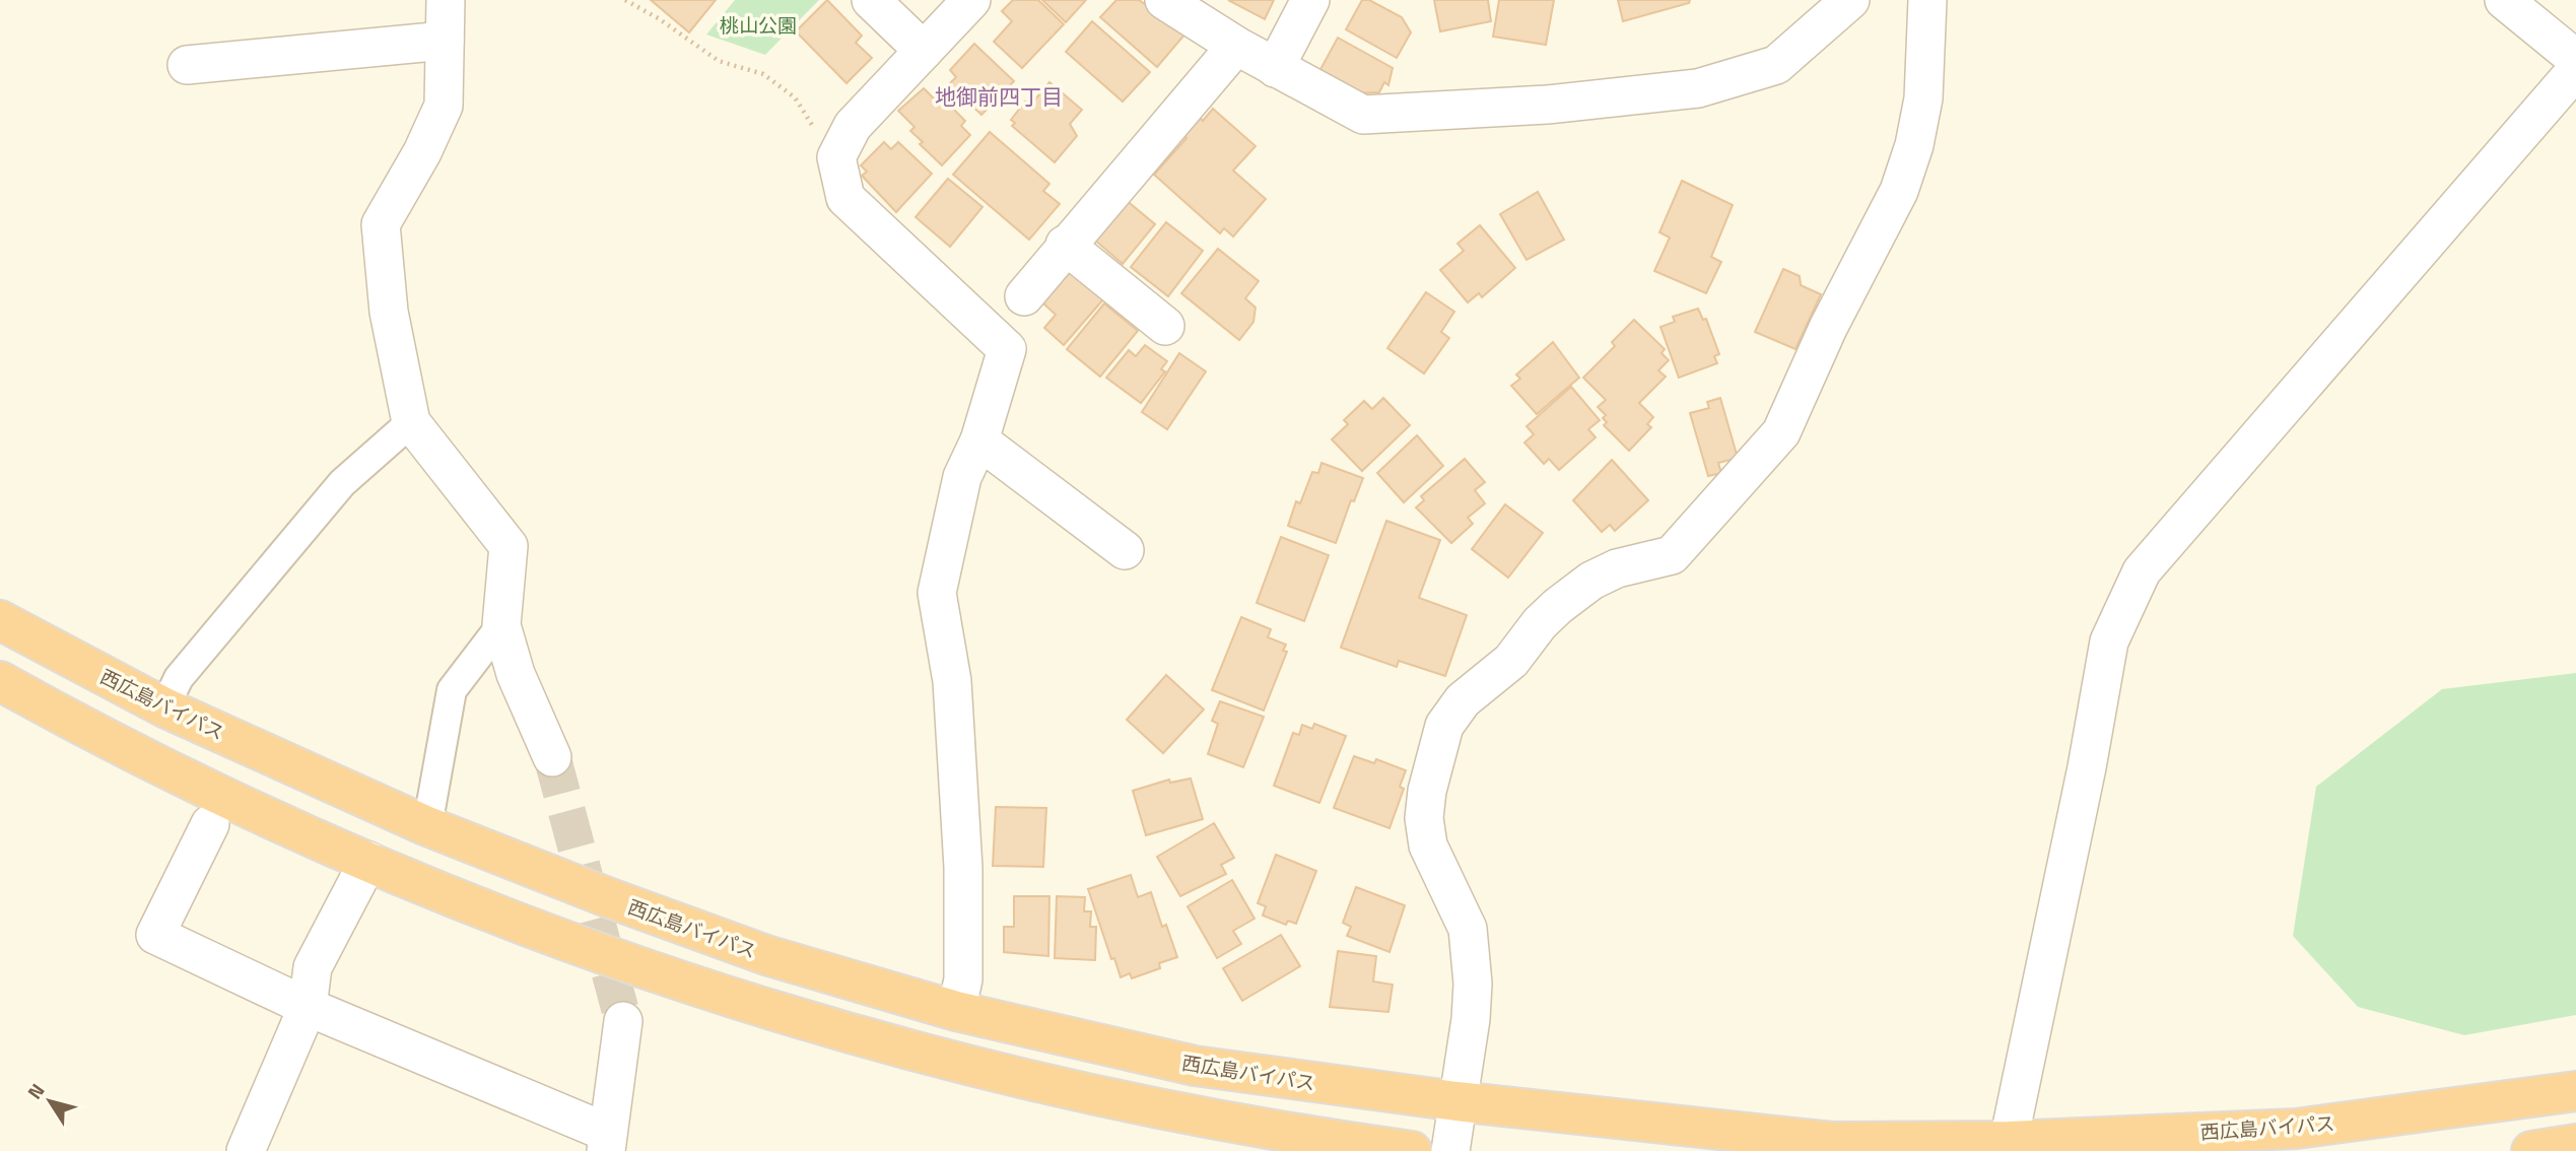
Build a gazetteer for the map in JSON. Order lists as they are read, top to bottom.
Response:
{
  "streets": {
    "highway": ["西広島バイパス"]
  },
  "districts": ["地御前四丁目"],
  "parks": ["桃山公園"],
  "north": "top left"
}
